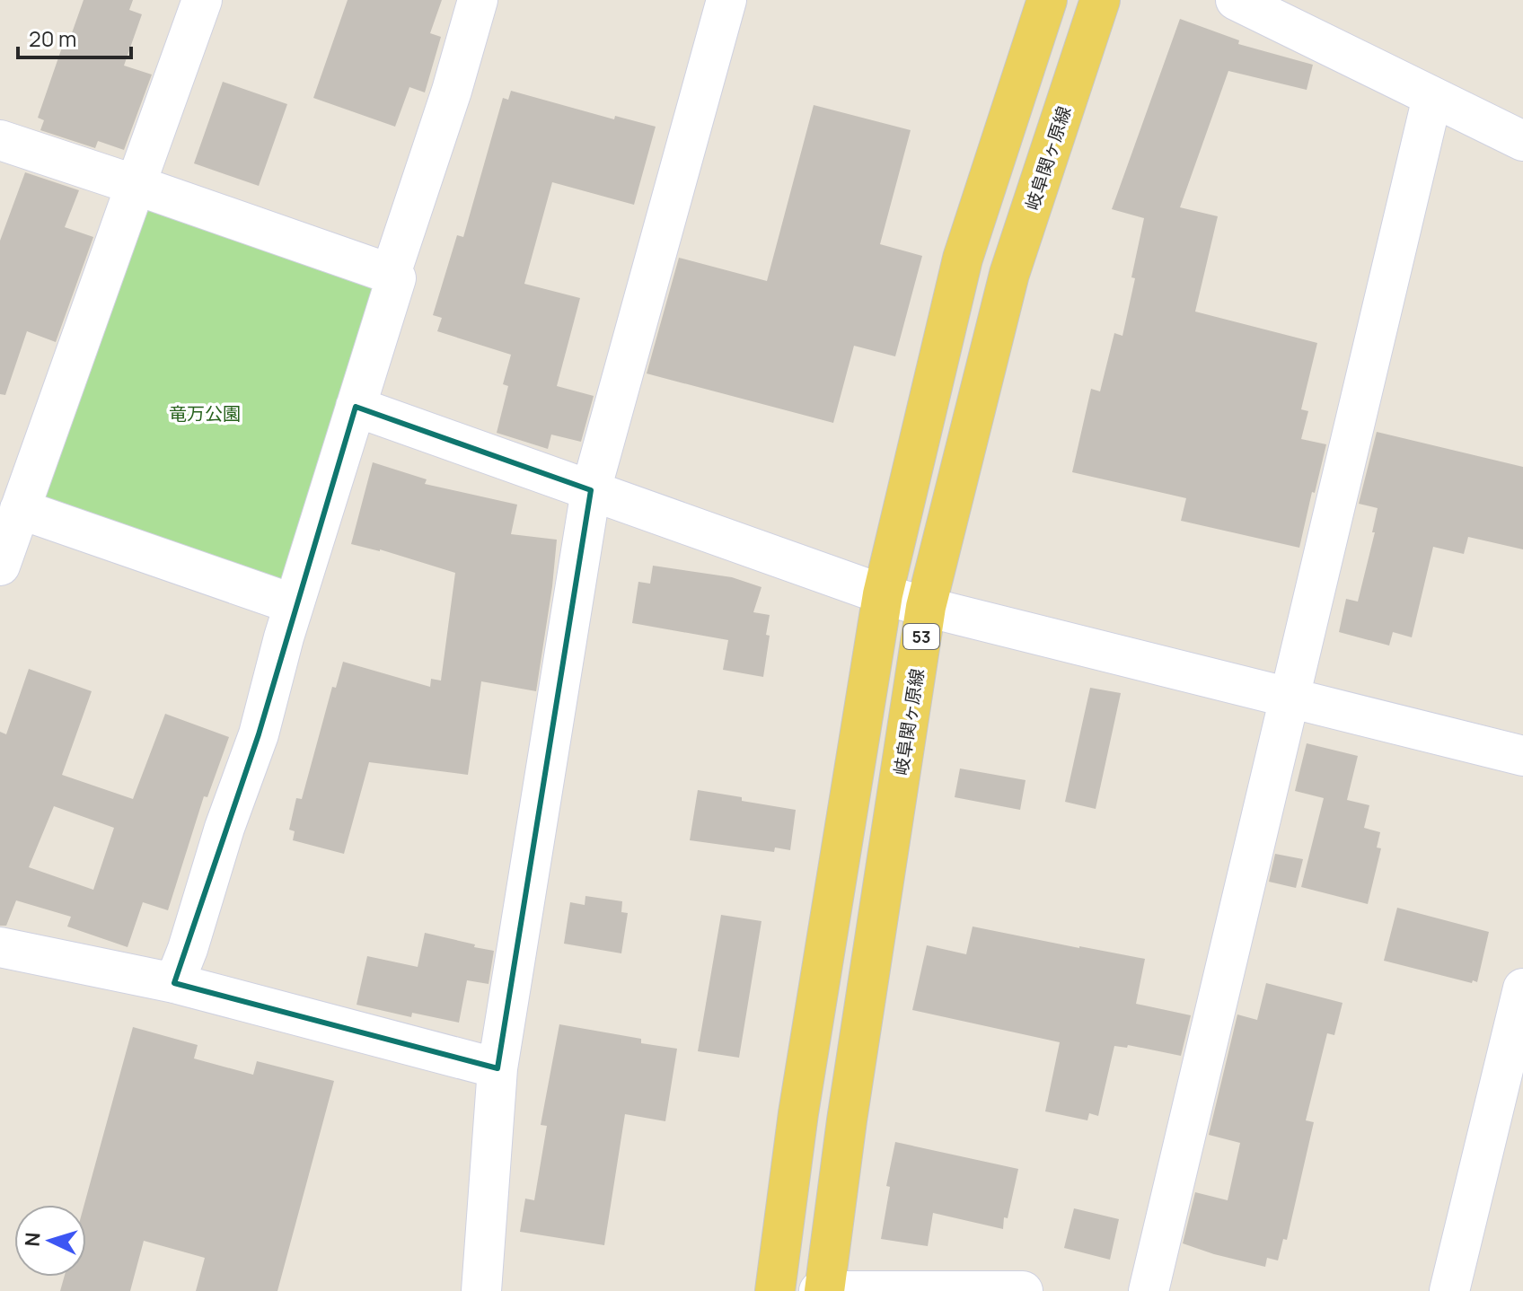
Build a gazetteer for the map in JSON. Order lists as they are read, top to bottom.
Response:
{
  "streets": {
    "main road": ["岐阜関ヶ原線", "53"]
  },
  "parks": ["竜万公園"],
  "scale_bar": "20 m",
  "north": "left"
}
